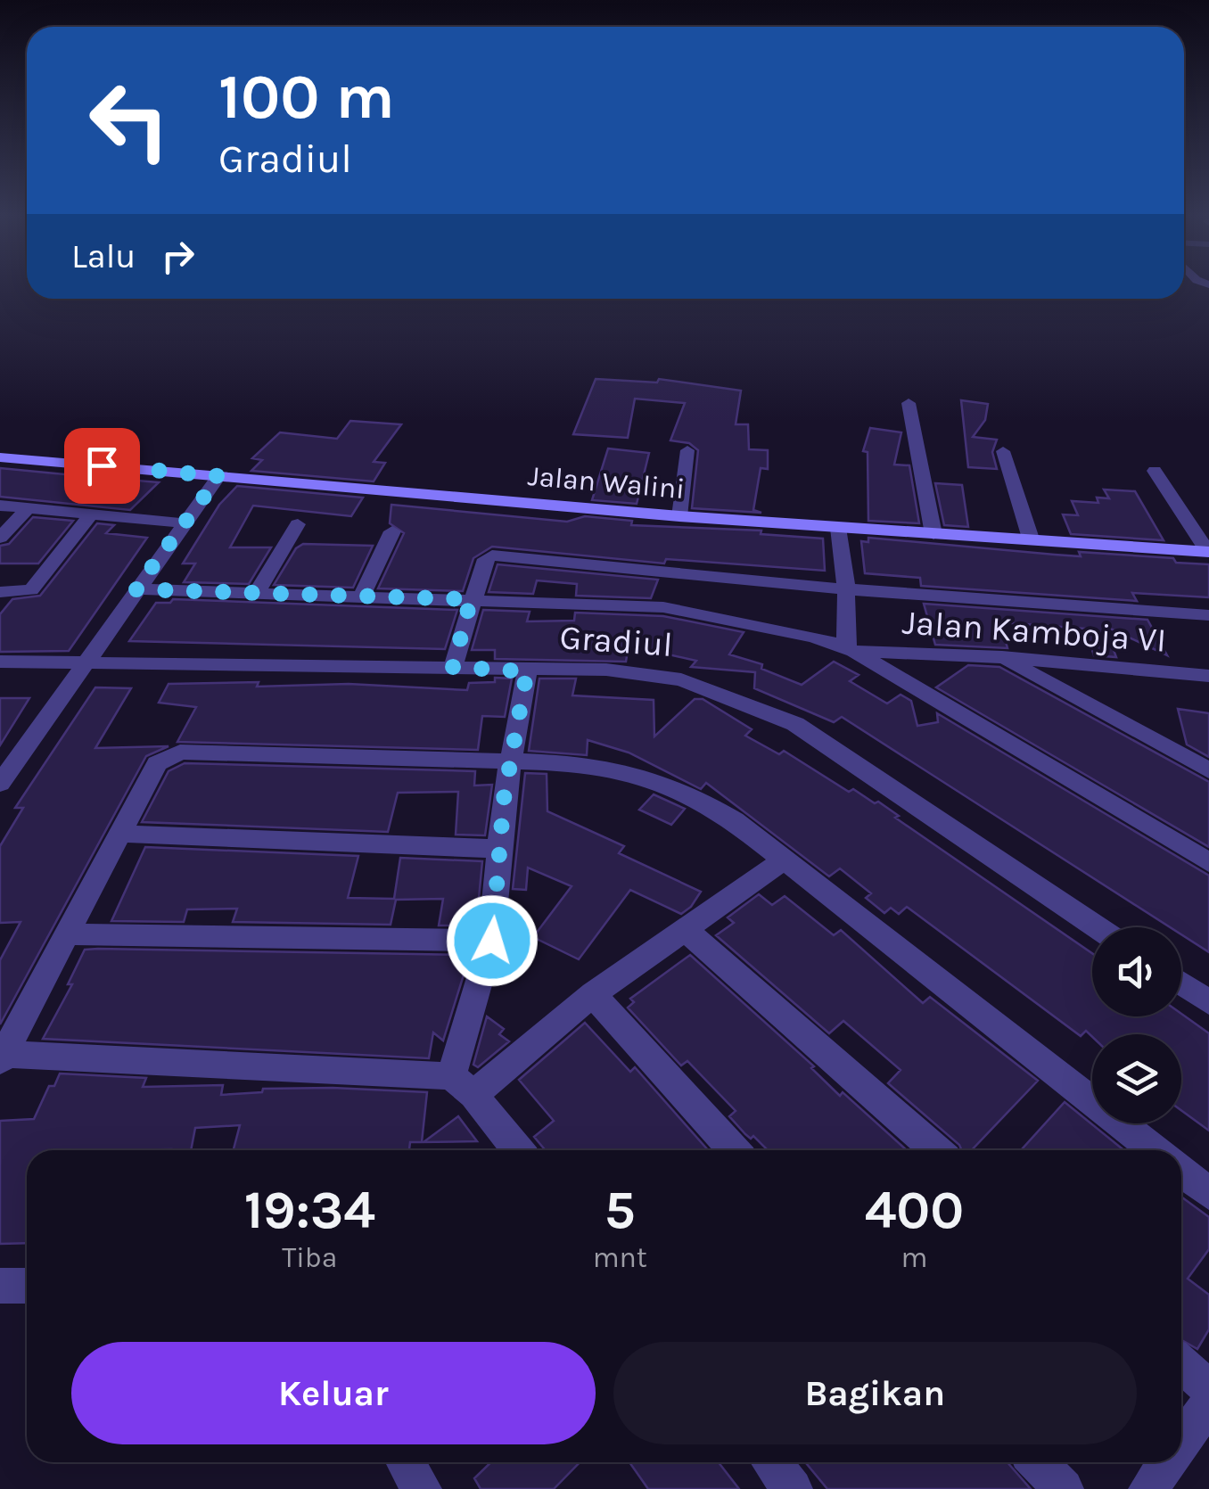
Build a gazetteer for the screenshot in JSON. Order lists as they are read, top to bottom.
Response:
{
  "streets": {
    "street": ["Jalan Walini", "Jalan Kamboja VI", "Gradiul"]
  },
  "page": {
    "turn": ["100 m", "Gradiul"],
    "then": "Lalu",
    "eta": [
      "19:34",
      "Tiba",
      "5",
      "mnt",
      "400",
      "m"
    ],
    "buttons": ["Keluar", "Bagikan"]
  }
}
